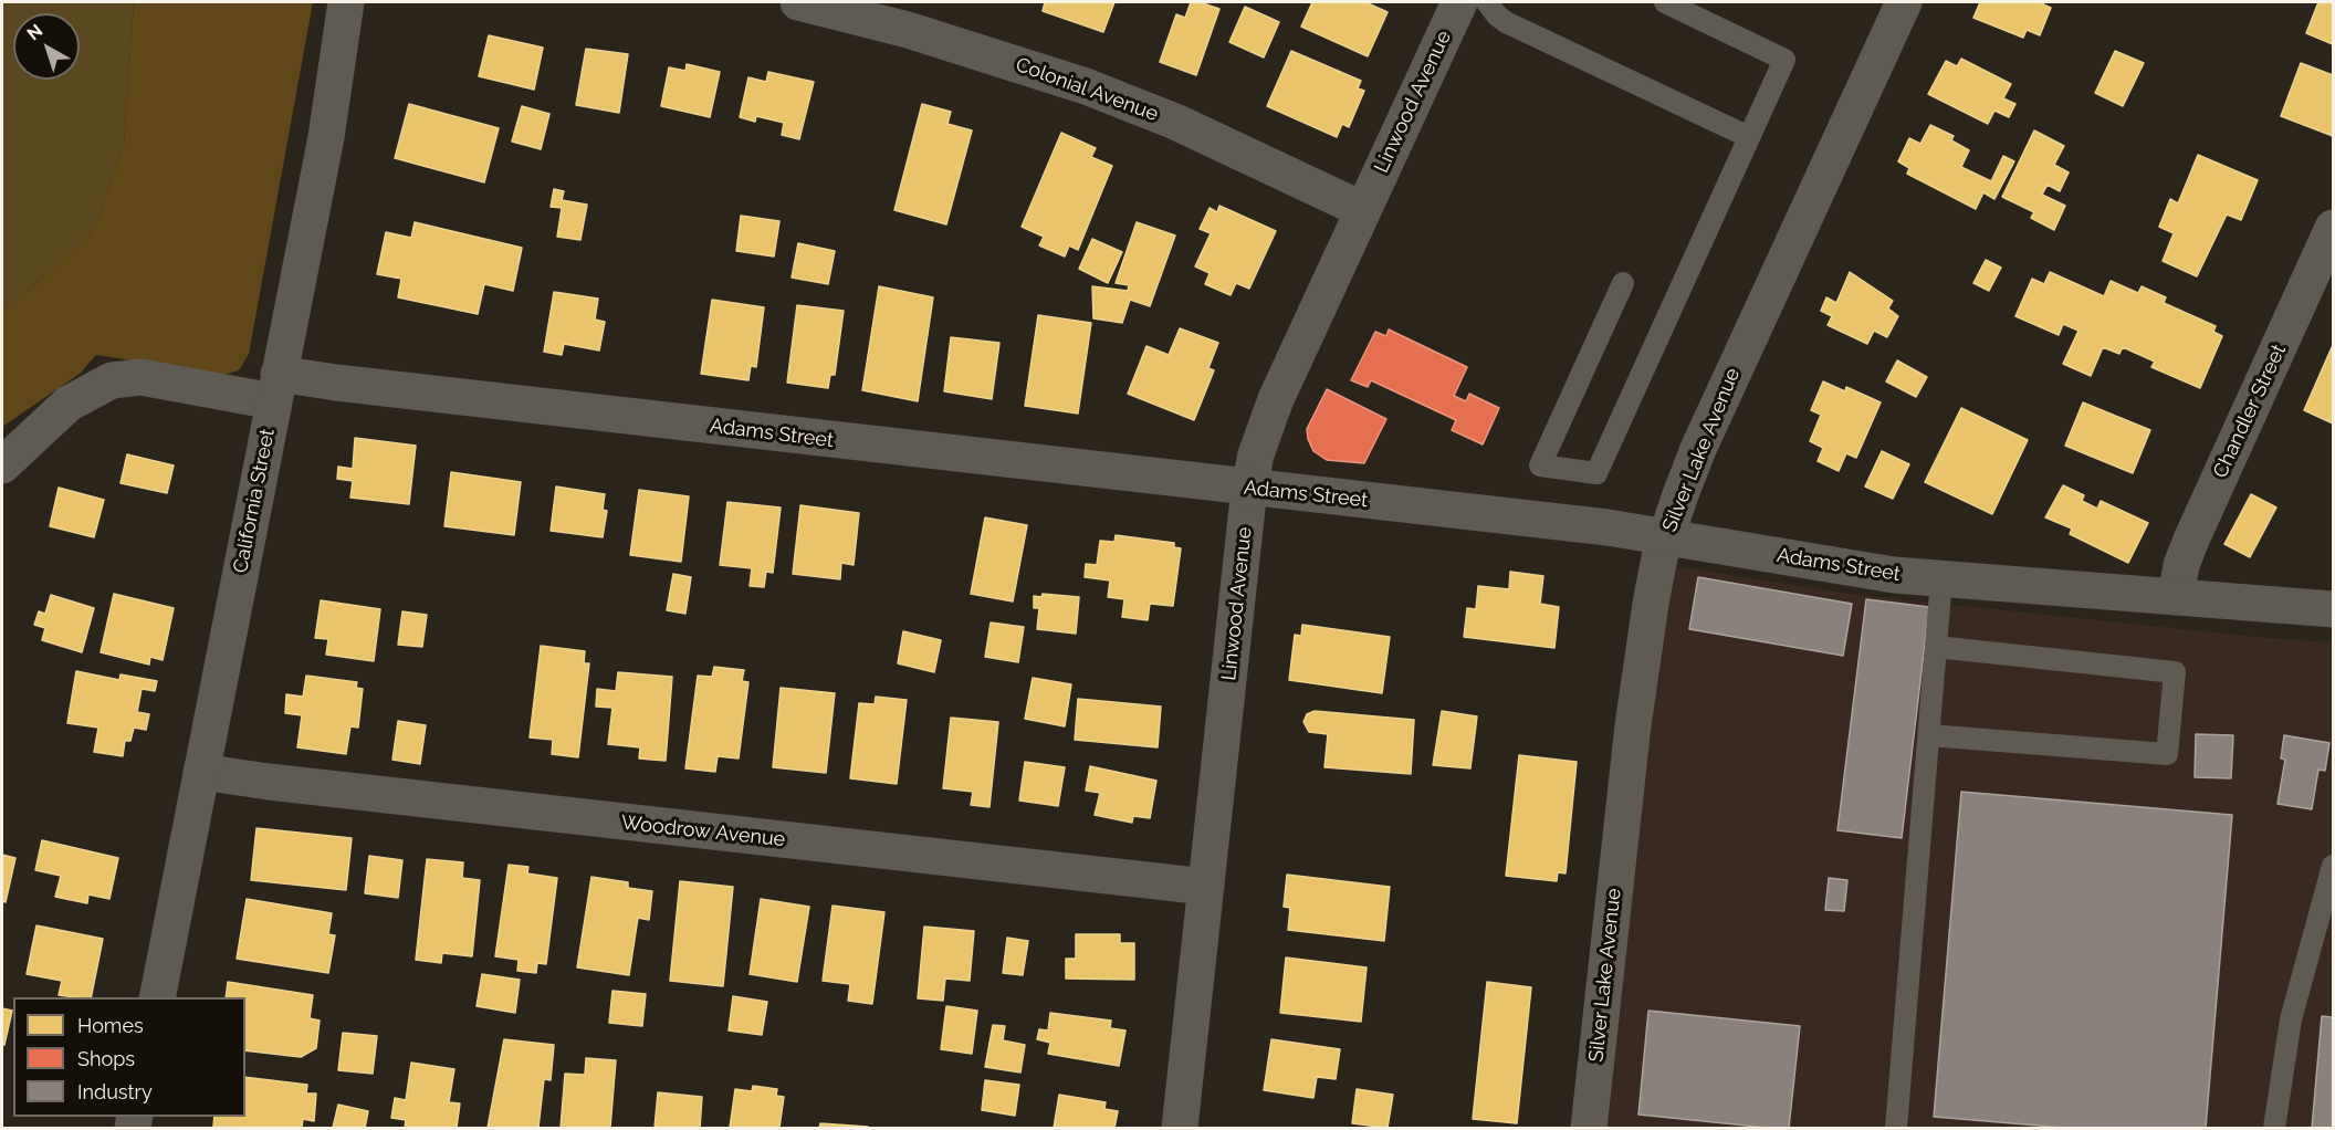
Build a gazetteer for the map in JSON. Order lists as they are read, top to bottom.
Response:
{
  "streets": {
    "street": [
      "Colonial Avenue",
      "Linwood Avenue",
      "Chandler Street",
      "Adams Street",
      "Silver Lake Avenue",
      "California Street",
      "Woodrow Avenue"
    ]
  },
  "crossings": [
    ["Colonial Avenue", "Linwood Avenue"],
    ["Linwood Avenue", "Adams Street"],
    ["Linwood Avenue", "Woodrow Avenue"],
    ["Chandler Street", "Adams Street"],
    ["Adams Street", "Silver Lake Avenue"],
    ["Adams Street", "California Street"],
    ["California Street", "Woodrow Avenue"]
  ],
  "legend": ["Homes", "Shops", "Industry"],
  "north": "top left"
}
